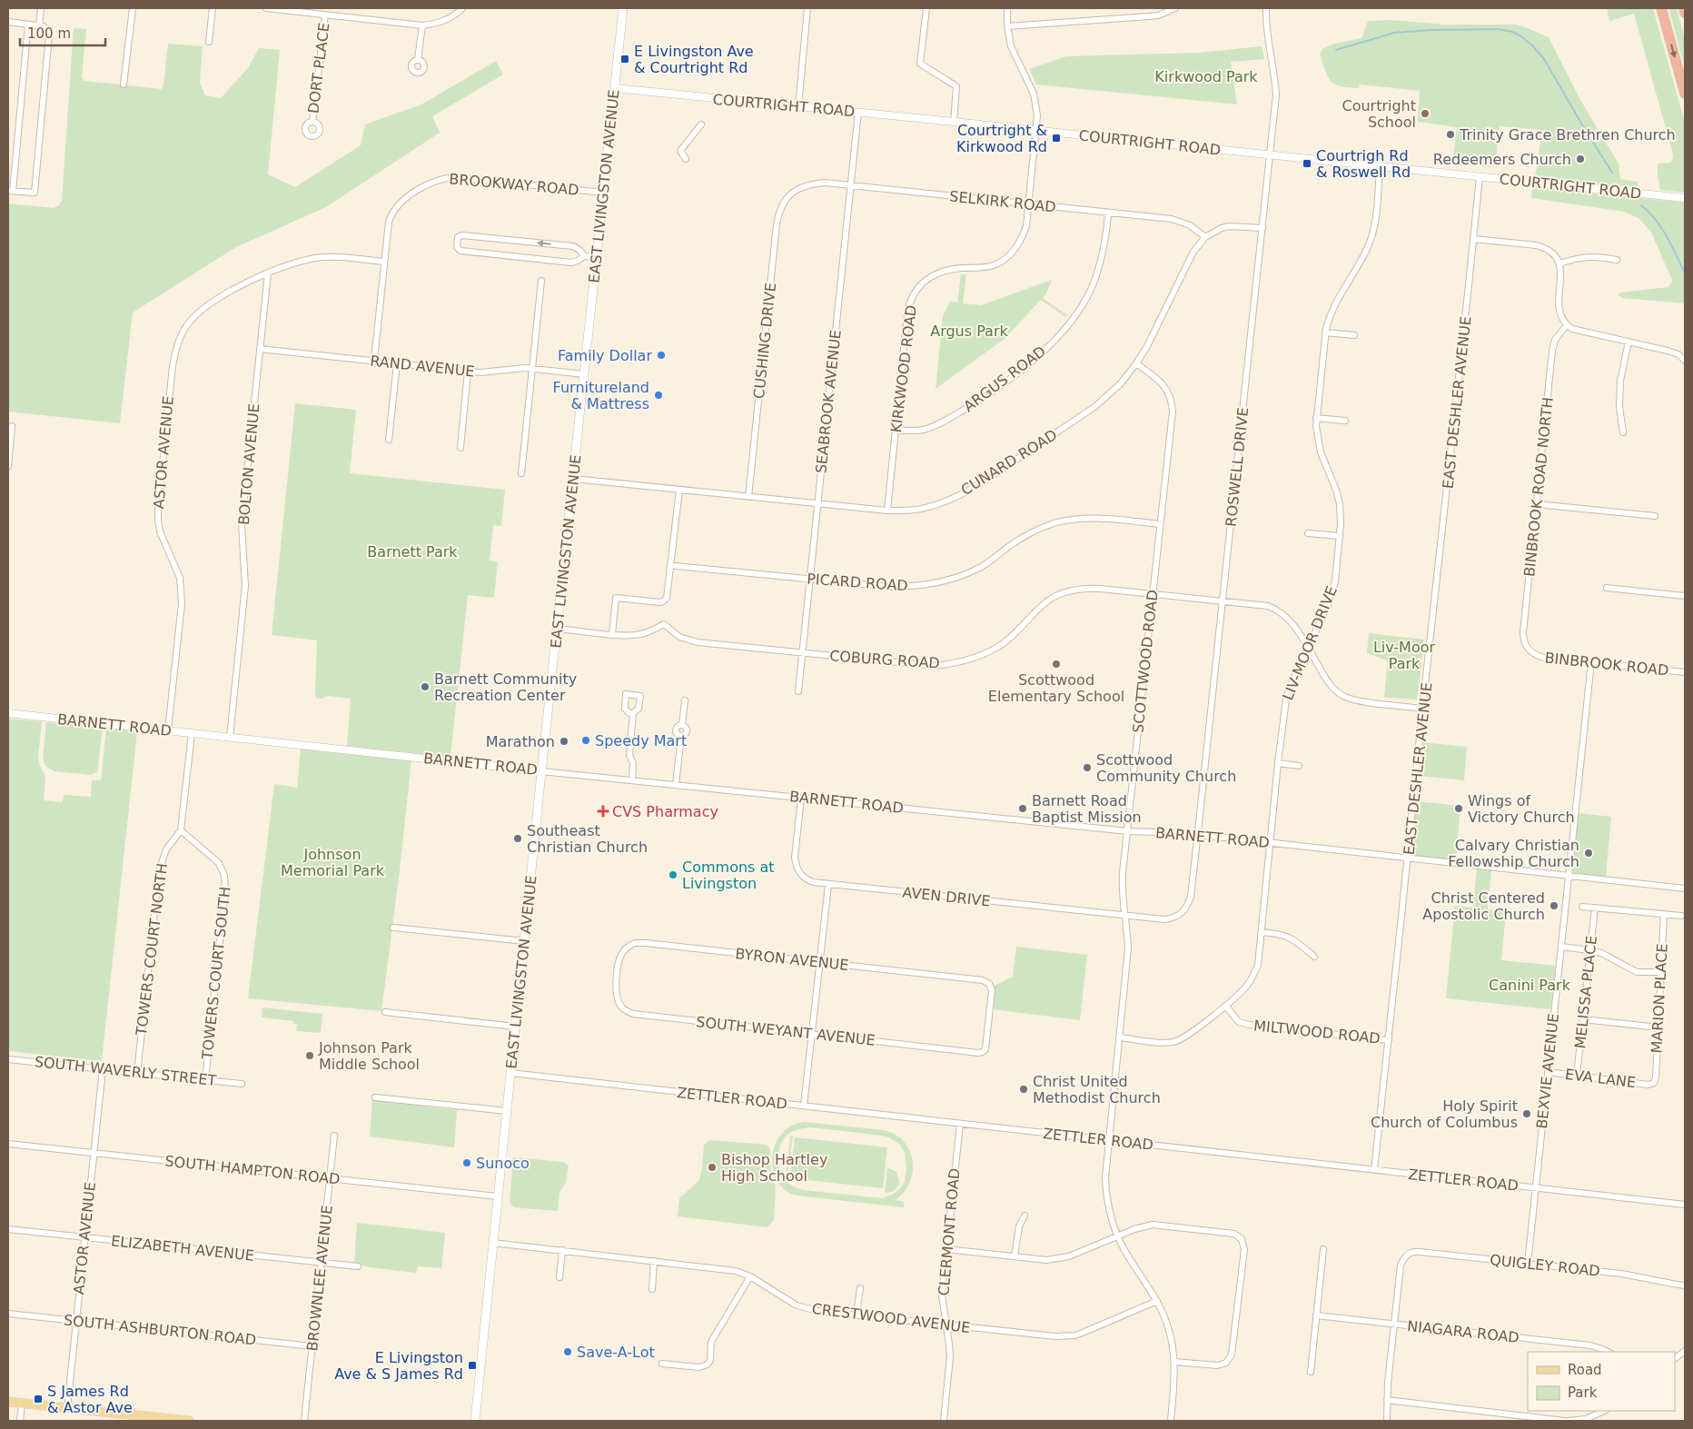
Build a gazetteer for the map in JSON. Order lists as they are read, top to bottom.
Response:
{
  "streets": {
    "main road": ["EAST LIVINGSTON AVENUE"],
    "street": [
      "DORT PLACE",
      "COURTRIGHT ROAD",
      "BROOKWAY ROAD",
      "SELKIRK ROAD",
      "CUSHING DRIVE",
      "RAND AVENUE",
      "KIRKWOOD ROAD",
      "ARGUS ROAD",
      "SEABROOK AVENUE",
      "EAST DESHLER AVENUE",
      "ASTOR AVENUE",
      "CUNARD ROAD",
      "BOLTON AVENUE",
      "ROSWELL DRIVE",
      "BINBROOK ROAD NORTH",
      "PICARD ROAD",
      "LIV-MOOR DRIVE",
      "COBURG ROAD",
      "SCOTTWOOD ROAD",
      "BINBROOK ROAD",
      "BARNETT ROAD",
      "AVEN DRIVE",
      "TOWERS COURT NORTH",
      "BYRON AVENUE",
      "TOWERS COURT SOUTH",
      "MELISSA PLACE",
      "MARION PLACE",
      "SOUTH WEYANT AVENUE",
      "MILTWOOD ROAD",
      "SOUTH WAVERLY STREET",
      "BEXVIE AVENUE",
      "EVA LANE",
      "ZETTLER ROAD",
      "SOUTH HAMPTON ROAD",
      "CLERMONT ROAD",
      "ELIZABETH AVENUE",
      "QUIGLEY ROAD",
      "BROWNLEE AVENUE",
      "CRESTWOOD AVENUE",
      "SOUTH ASHBURTON ROAD",
      "NIAGARA ROAD"
    ]
  },
  "crossings": [
    ["COURTRIGHT ROAD", "EAST LIVINGSTON AVENUE"],
    ["COURTRIGHT ROAD", "KIRKWOOD ROAD"],
    ["COURTRIGHT ROAD", "SEABROOK AVENUE"],
    ["COURTRIGHT ROAD", "EAST DESHLER AVENUE"],
    ["COURTRIGHT ROAD", "ROSWELL DRIVE"],
    ["COURTRIGHT ROAD", "LIV-MOOR DRIVE"],
    ["BROOKWAY ROAD", "EAST LIVINGSTON AVENUE"],
    ["BROOKWAY ROAD", "ASTOR AVENUE"],
    ["EAST LIVINGSTON AVENUE", "RAND AVENUE"],
    ["EAST LIVINGSTON AVENUE", "CUNARD ROAD"],
    ["EAST LIVINGSTON AVENUE", "COBURG ROAD"],
    ["EAST LIVINGSTON AVENUE", "BARNETT ROAD"],
    ["EAST LIVINGSTON AVENUE", "ZETTLER ROAD"],
    ["EAST LIVINGSTON AVENUE", "SOUTH HAMPTON ROAD"],
    ["EAST LIVINGSTON AVENUE", "CRESTWOOD AVENUE"],
    ["SELKIRK ROAD", "CUSHING DRIVE"],
    ["SELKIRK ROAD", "KIRKWOOD ROAD"],
    ["SELKIRK ROAD", "ARGUS ROAD"],
    ["SELKIRK ROAD", "SEABROOK AVENUE"],
    ["SELKIRK ROAD", "CUNARD ROAD"],
    ["CUSHING DRIVE", "CUNARD ROAD"],
    ["RAND AVENUE", "BOLTON AVENUE"],
    ["KIRKWOOD ROAD", "ARGUS ROAD"],
    ["KIRKWOOD ROAD", "CUNARD ROAD"],
    ["SEABROOK AVENUE", "CUNARD ROAD"],
    ["SEABROOK AVENUE", "PICARD ROAD"],
    ["SEABROOK AVENUE", "COBURG ROAD"],
    ["EAST DESHLER AVENUE", "COBURG ROAD"],
    ["EAST DESHLER AVENUE", "BARNETT ROAD"],
    ["EAST DESHLER AVENUE", "MILTWOOD ROAD"],
    ["EAST DESHLER AVENUE", "ZETTLER ROAD"],
    ["ASTOR AVENUE", "BOLTON AVENUE"],
    ["ASTOR AVENUE", "BARNETT ROAD"],
    ["ASTOR AVENUE", "SOUTH WAVERLY STREET"],
    ["ASTOR AVENUE", "SOUTH HAMPTON ROAD"],
    ["ASTOR AVENUE", "ELIZABETH AVENUE"],
    ["ASTOR AVENUE", "SOUTH ASHBURTON ROAD"],
    ["CUNARD ROAD", "ROSWELL DRIVE"],
    ["CUNARD ROAD", "SCOTTWOOD ROAD"],
    ["BOLTON AVENUE", "BARNETT ROAD"],
    ["ROSWELL DRIVE", "COBURG ROAD"],
    ["ROSWELL DRIVE", "BARNETT ROAD"],
    ["ROSWELL DRIVE", "AVEN DRIVE"],
    ["BINBROOK ROAD NORTH", "BINBROOK ROAD"],
    ["PICARD ROAD", "SCOTTWOOD ROAD"],
    ["LIV-MOOR DRIVE", "COBURG ROAD"],
    ["LIV-MOOR DRIVE", "SCOTTWOOD ROAD"],
    ["LIV-MOOR DRIVE", "BARNETT ROAD"],
    ["LIV-MOOR DRIVE", "MILTWOOD ROAD"],
    ["COBURG ROAD", "SCOTTWOOD ROAD"],
    ["SCOTTWOOD ROAD", "BARNETT ROAD"],
    ["SCOTTWOOD ROAD", "AVEN DRIVE"],
    ["SCOTTWOOD ROAD", "ZETTLER ROAD"],
    ["SCOTTWOOD ROAD", "CRESTWOOD AVENUE"],
    ["BINBROOK ROAD", "BEXVIE AVENUE"],
    ["BARNETT ROAD", "AVEN DRIVE"],
    ["BARNETT ROAD", "BEXVIE AVENUE"],
    ["TOWERS COURT NORTH", "TOWERS COURT SOUTH"],
    ["TOWERS COURT NORTH", "SOUTH WAVERLY STREET"],
    ["BYRON AVENUE", "SOUTH WEYANT AVENUE"],
    ["TOWERS COURT SOUTH", "SOUTH WAVERLY STREET"],
    ["MELISSA PLACE", "EVA LANE"],
    ["MARION PLACE", "EVA LANE"],
    ["BEXVIE AVENUE", "EVA LANE"],
    ["BEXVIE AVENUE", "ZETTLER ROAD"],
    ["BEXVIE AVENUE", "QUIGLEY ROAD"],
    ["ZETTLER ROAD", "CLERMONT ROAD"],
    ["SOUTH HAMPTON ROAD", "BROWNLEE AVENUE"],
    ["CLERMONT ROAD", "CRESTWOOD AVENUE"],
    ["ELIZABETH AVENUE", "BROWNLEE AVENUE"],
    ["QUIGLEY ROAD", "NIAGARA ROAD"],
    ["BROWNLEE AVENUE", "SOUTH ASHBURTON ROAD"]
  ],
  "parks": [
    "Kirkwood Park",
    "Argus Park",
    "Barnett Park",
    "Liv-Moor Park",
    "Johnson Memorial Park",
    "Canini Park"
  ],
  "places": {
    "transit": [
      "E Livingston Ave & Courtright Rd",
      "Courtright & Kirkwood Rd",
      "Courtrigh Rd & Roswell Rd",
      "E Livingston Ave & S James Rd",
      "S James Rd & Astor Ave"
    ],
    "other": [
      "Courtright School",
      "Trinity Grace Brethren Church",
      "Redeemers Church",
      "Family Dollar",
      "Furnitureland & Mattress",
      "Scottwood Elementary School",
      "Barnett Community Recreation Center",
      "Speedy Mart",
      "Marathon",
      "Scottwood Community Church",
      "Barnett Road Baptist Mission",
      "Wings of Victory Church",
      "Southeast Christian Church",
      "Calvary Christian Fellowship Church",
      "Commons at Livingston",
      "Christ Centered Apostolic Church",
      "Johnson Park Middle School",
      "Christ United Methodist Church",
      "Holy Spirit Church of Columbus",
      "Sunoco",
      "Bishop Hartley High School",
      "Save-A-Lot"
    ],
    "health": ["CVS Pharmacy"]
  },
  "legend": ["Road", "Park"],
  "scale_bar": "100 m"
}
